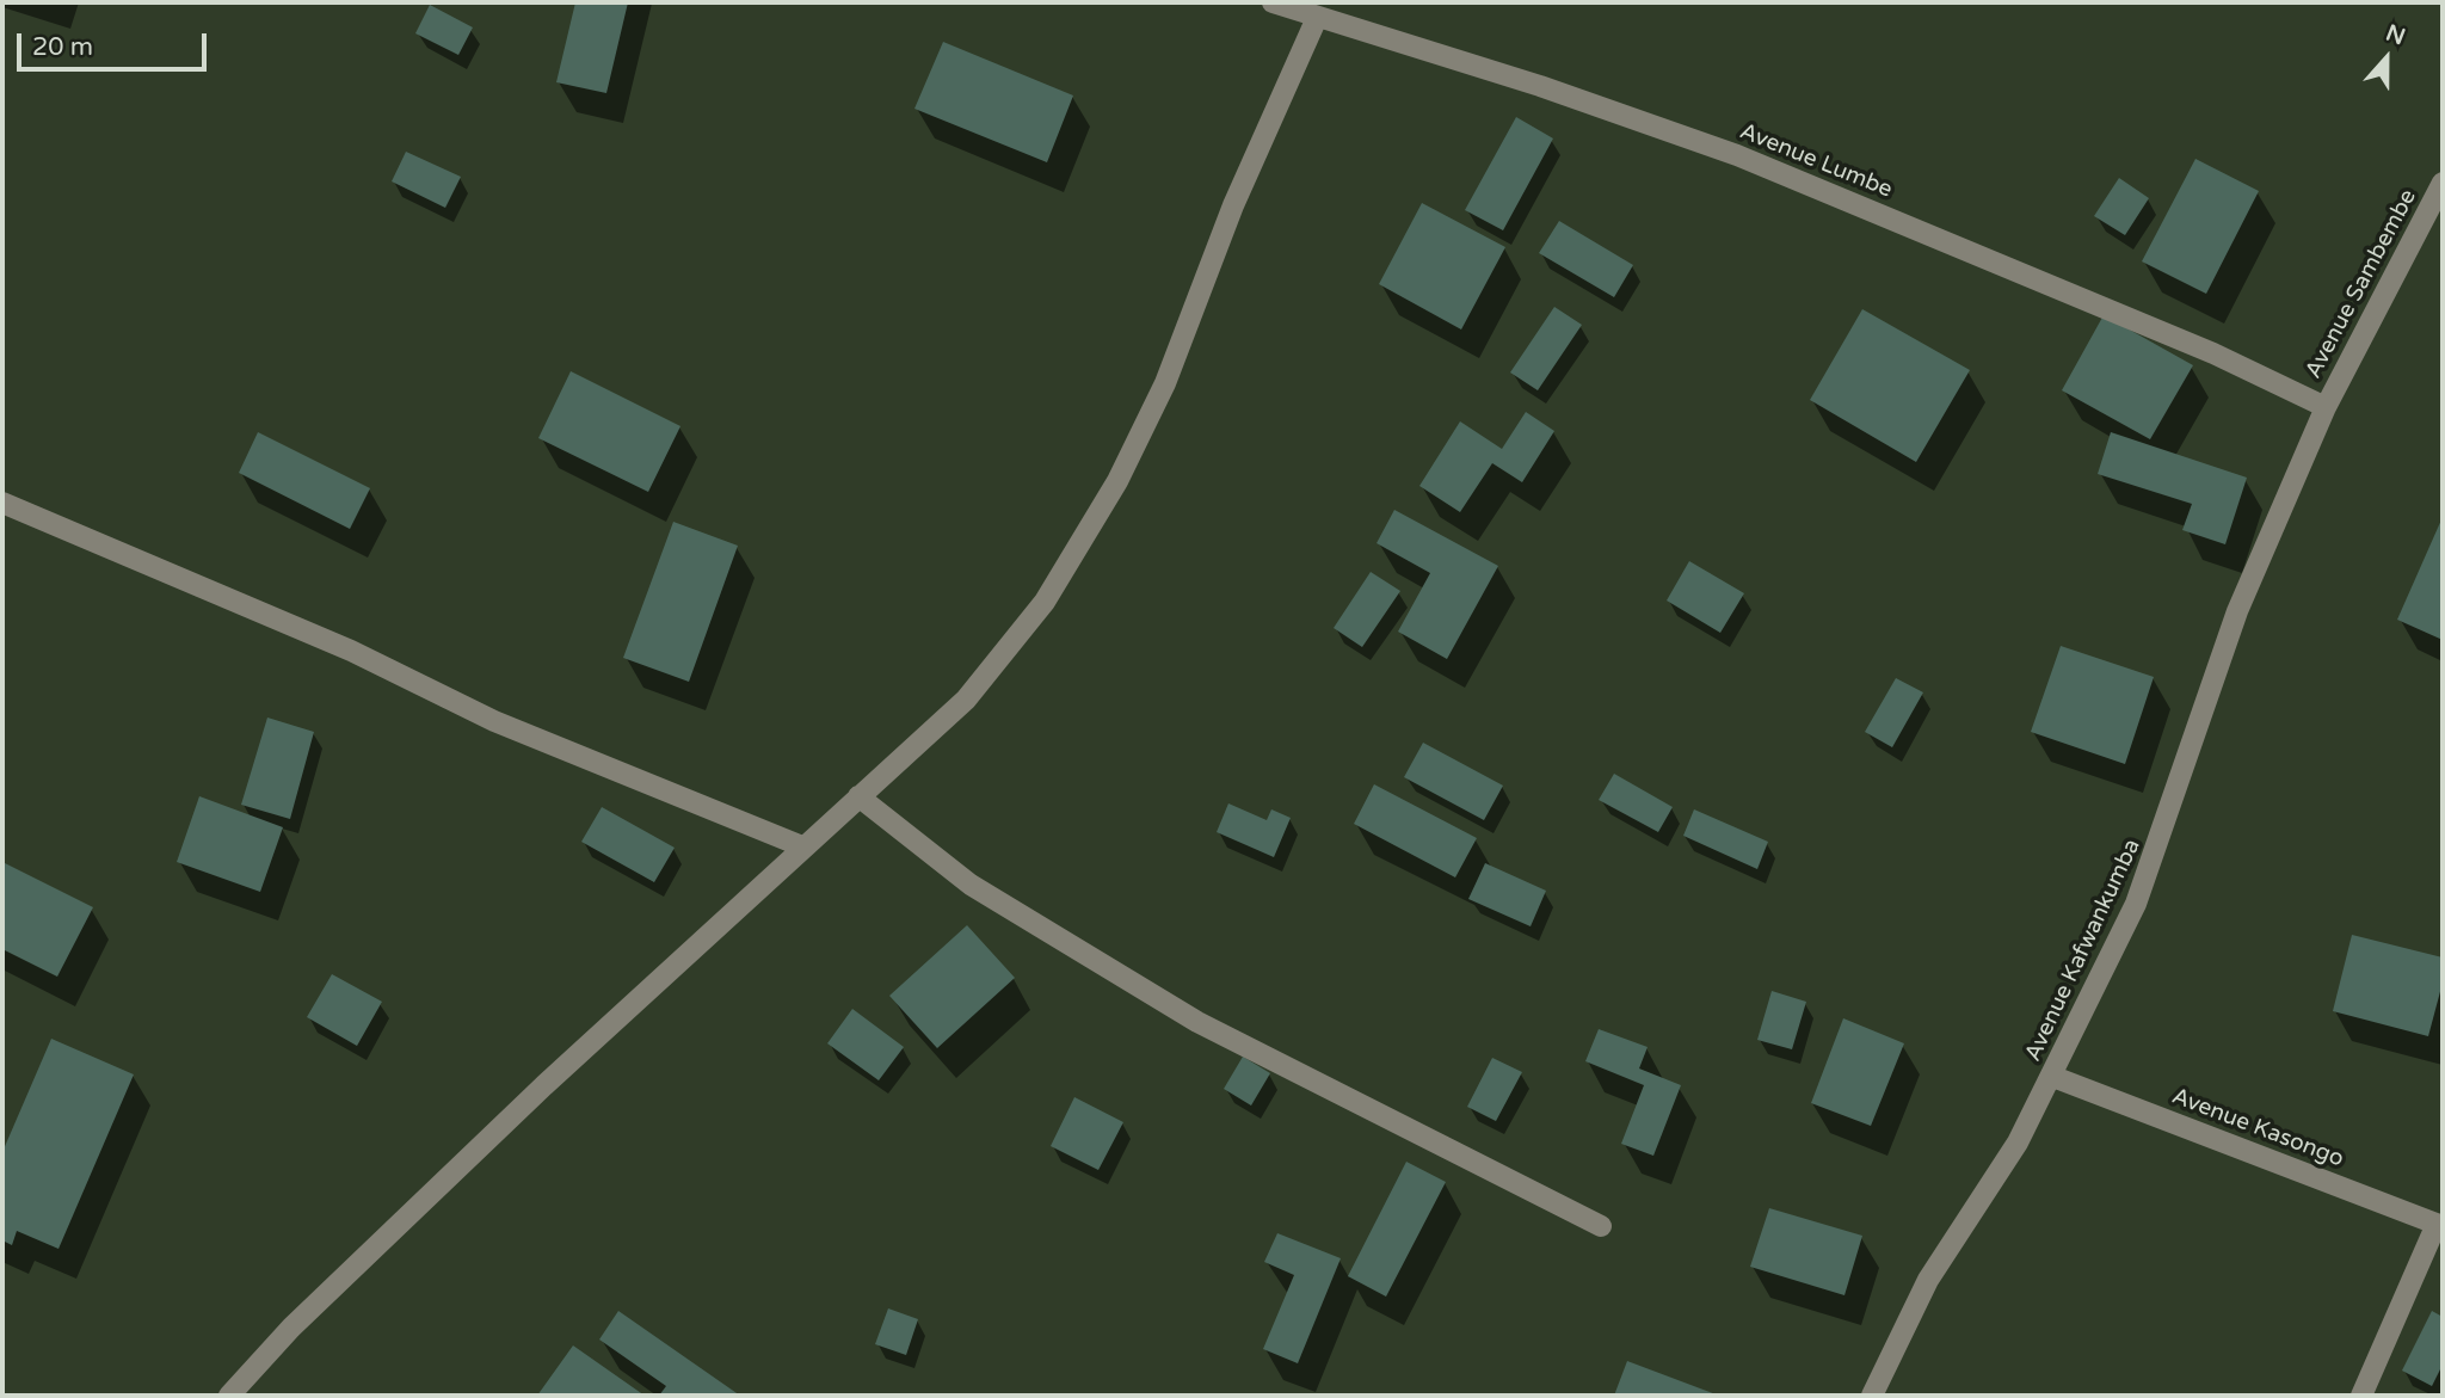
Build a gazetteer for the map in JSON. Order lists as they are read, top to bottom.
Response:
{
  "streets": {
    "street": [
      "Avenue Lumbe",
      "Avenue Sambembe",
      "Avenue Kafwankumba",
      "Avenue Kasongo"
    ]
  },
  "crossings": [
    ["Avenue Lumbe", "Avenue Sambembe"],
    ["Avenue Lumbe", "Avenue Kafwankumba"],
    ["Avenue Sambembe", "Avenue Kafwankumba"],
    ["Avenue Kafwankumba", "Avenue Kasongo"]
  ],
  "scale_bar": "20 m",
  "north": "top"
}
